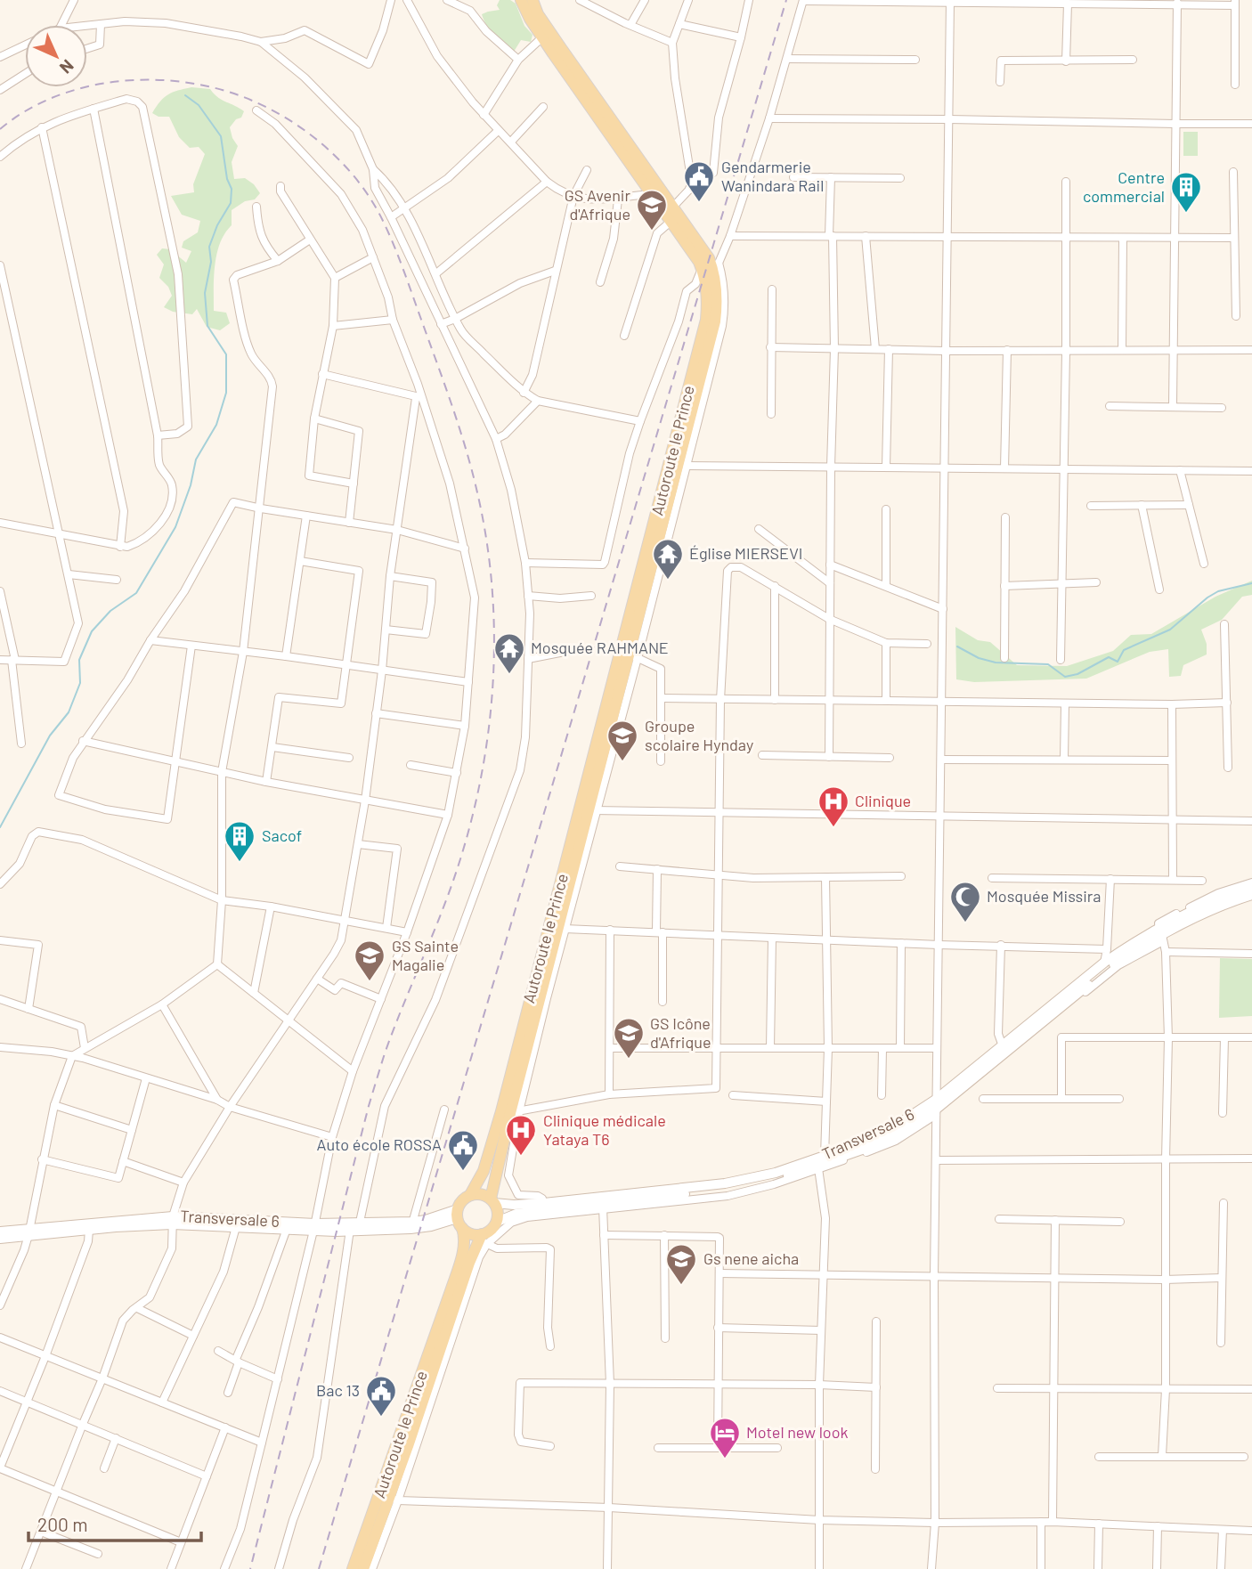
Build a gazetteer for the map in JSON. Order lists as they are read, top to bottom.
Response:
{
  "streets": {
    "main road": ["Autoroute le Prince", "Transversale 6"]
  },
  "crossings": [
    ["Autoroute le Prince", "Transversale 6"]
  ],
  "places": {
    "public building": ["Gendarmerie Wanindara Rail", "Auto école ROSSA", "Bac 13"],
    "building": ["Centre commercial", "Sacof"],
    "school or university": [
      "GS Avenir d'Afrique",
      "Groupe scolaire Hynday",
      "GS Sainte Magalie",
      "GS Icône d'Afrique",
      "Gs nene aicha"
    ],
    "temple": ["Église MIERSEVI", "Mosquée RAHMANE"],
    "hospital": ["Clinique", "Clinique médicale Yataya T6"],
    "mosque": ["Mosquée Missira"],
    "hotel": ["Motel new look"]
  },
  "scale_bar": "200 m",
  "north": "bottom right"
}
